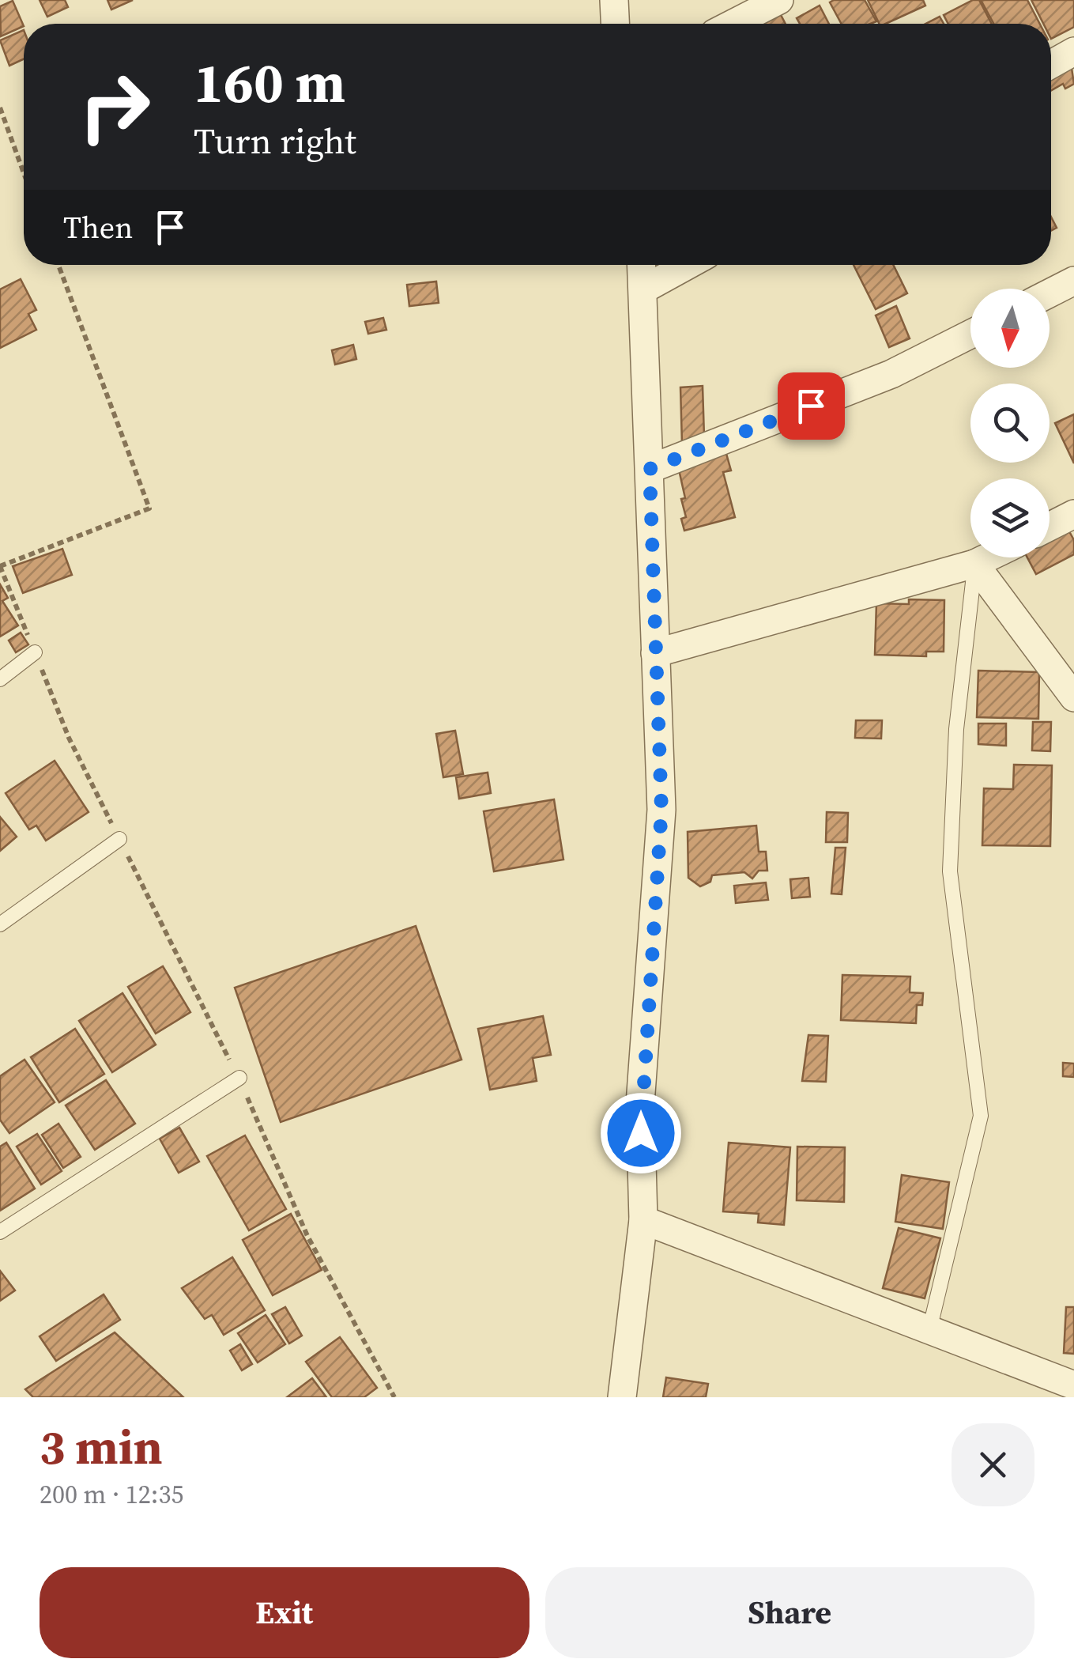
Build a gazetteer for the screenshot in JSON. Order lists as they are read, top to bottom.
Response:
{
  "north": "bottom",
  "page": {
    "turn": ["160 m", "Turn right"],
    "then": "Then",
    "heading": ["3 min", "200 m · 12:35"],
    "buttons": ["Exit", "Share"]
  }
}
